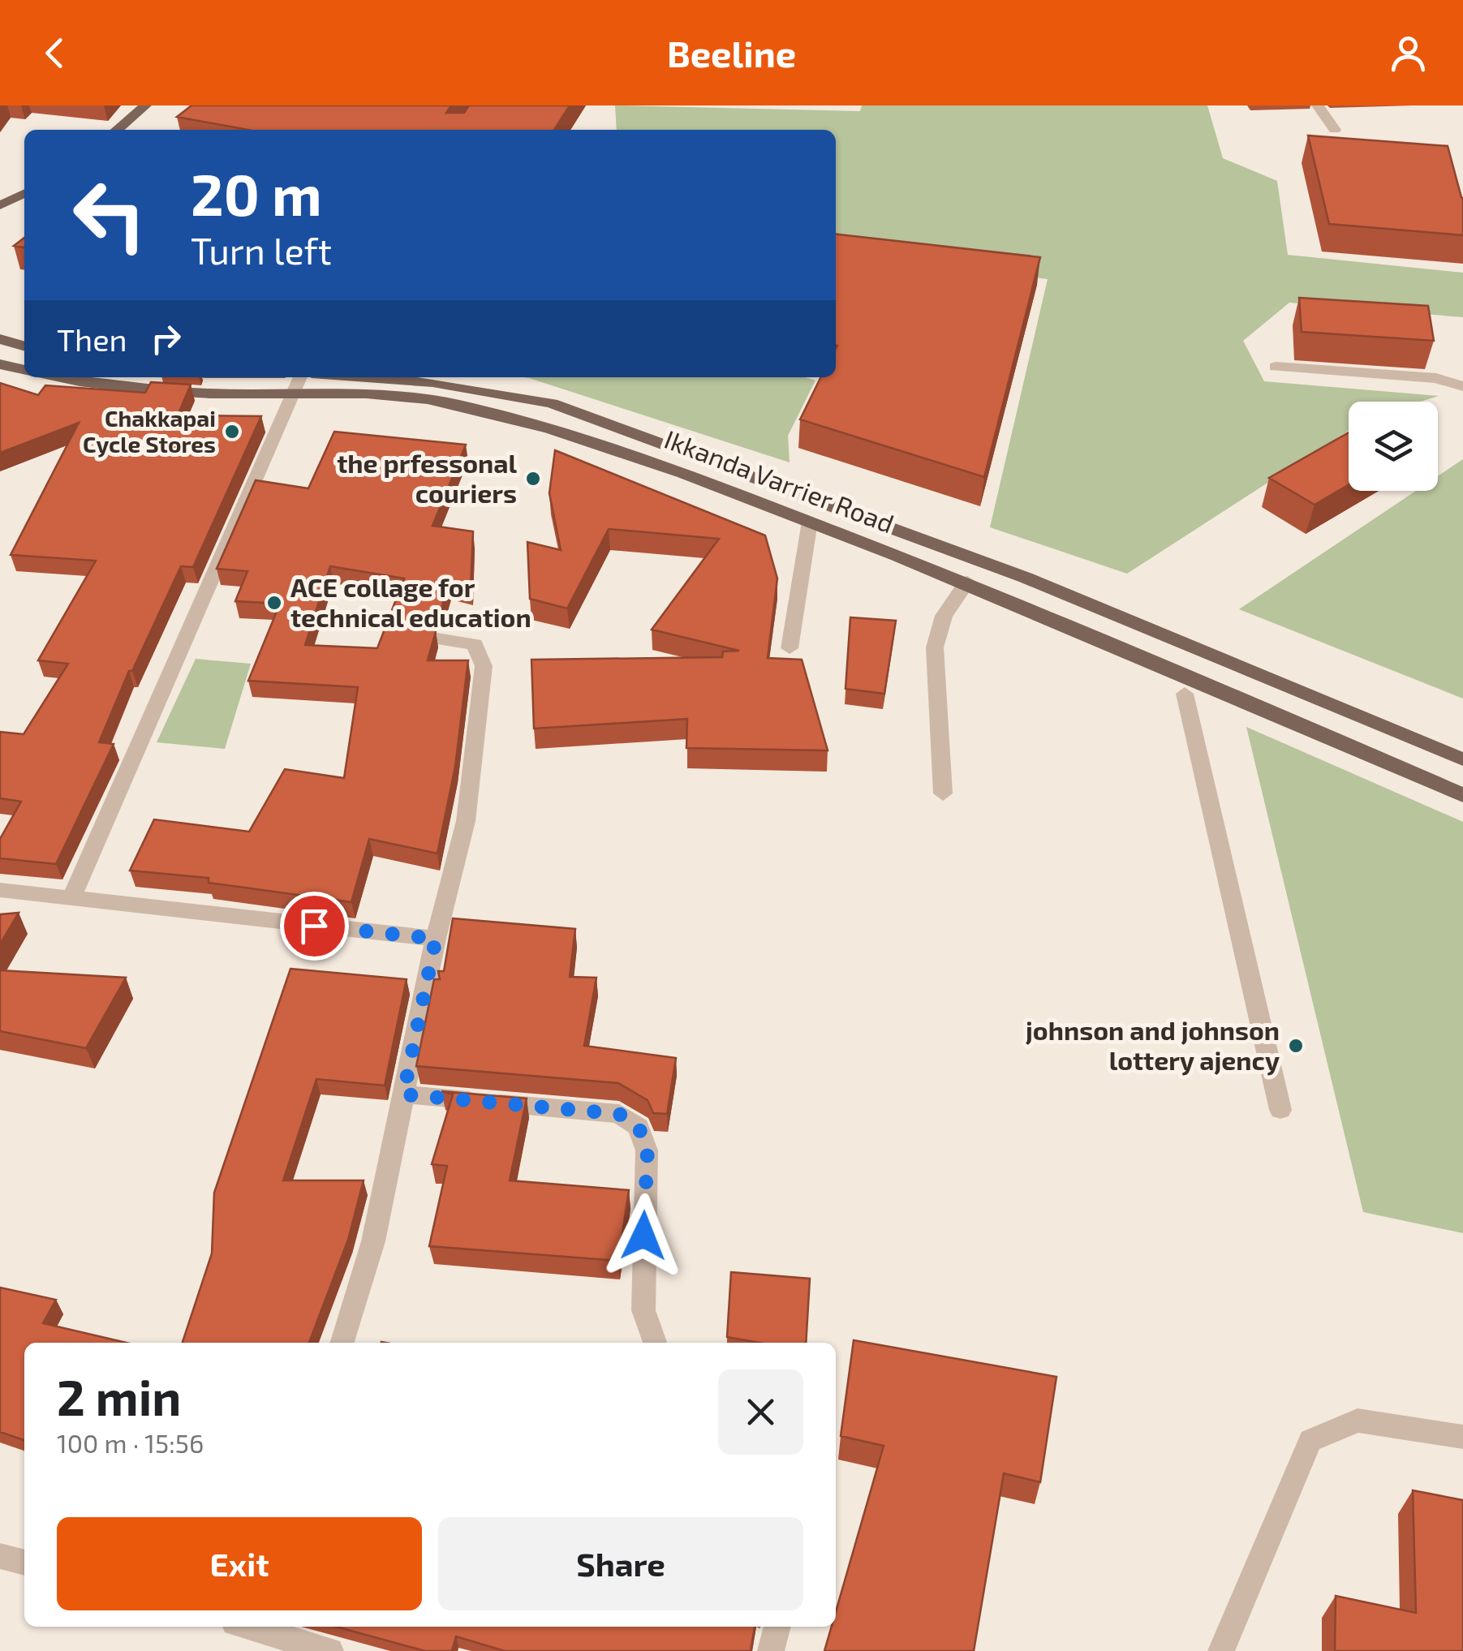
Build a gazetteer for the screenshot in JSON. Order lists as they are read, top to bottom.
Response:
{
  "streets": {
    "main road": ["Ikkanda Varrier Road"]
  },
  "places": [
    "Chakkapai Cycle Stores",
    "the prfessonal couriers",
    "ACE collage for technical education",
    "johnson and johnson lottery ajency"
  ],
  "page": {
    "header": "Beeline",
    "turn": ["20 m", "Turn left"],
    "then": "Then",
    "heading": ["2 min", "100 m · 15:56"],
    "buttons": ["Exit", "Share"]
  }
}
